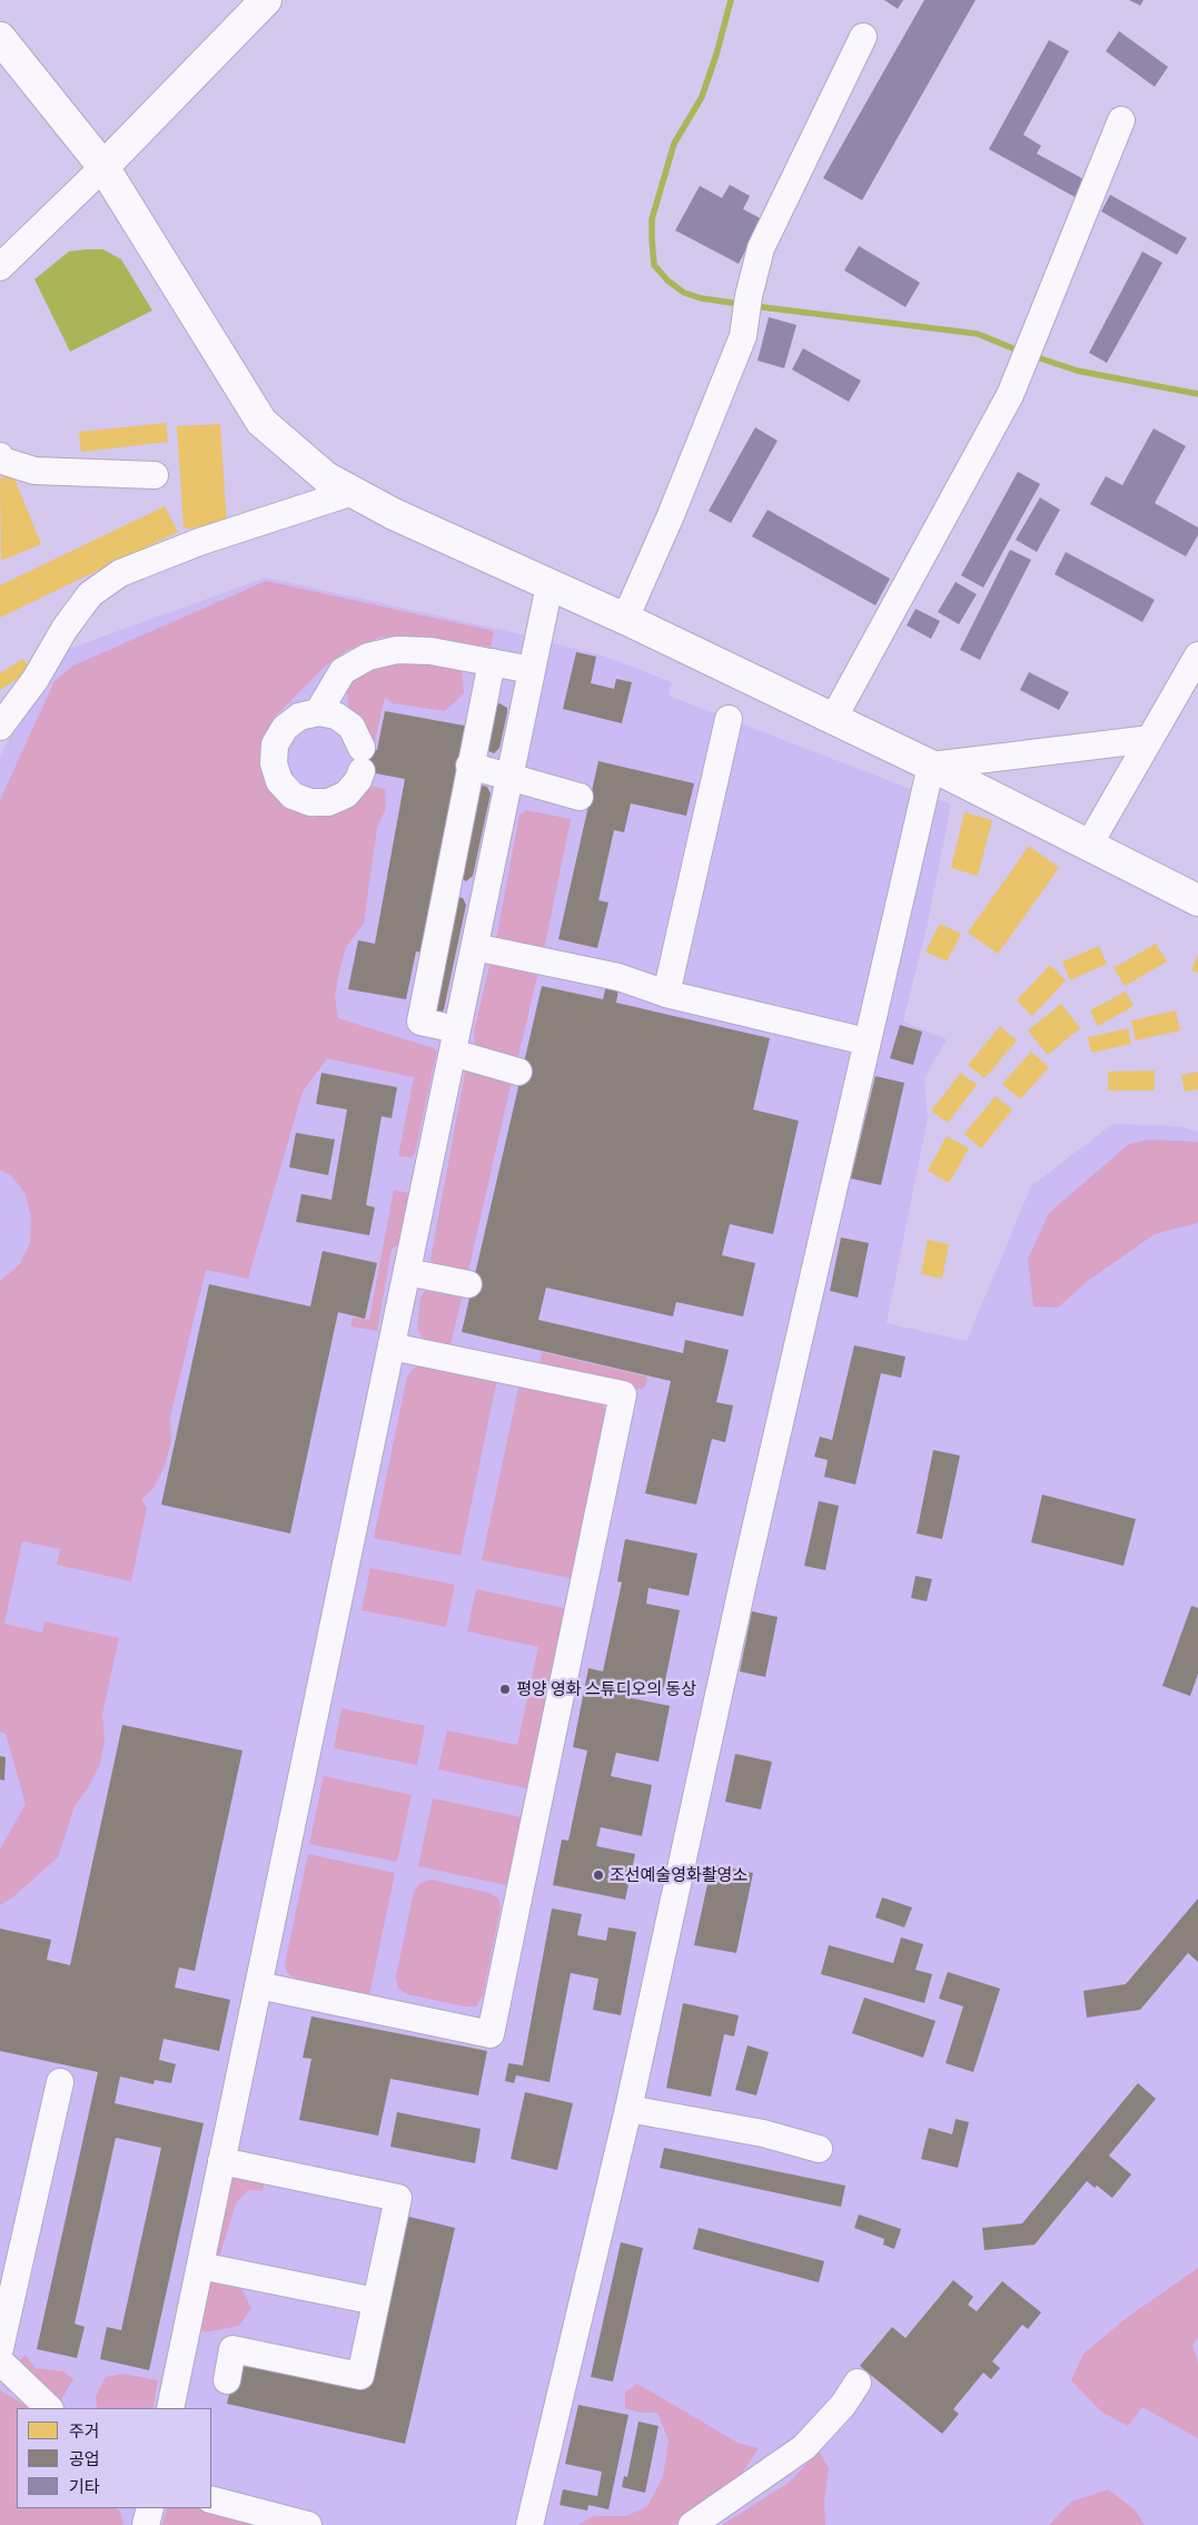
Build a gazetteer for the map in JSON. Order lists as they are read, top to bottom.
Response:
{
  "places": ["평양 영화 스튜디오의 동상", "조선예술영화촬영소"],
  "legend": ["주거", "공업", "기타"]
}
